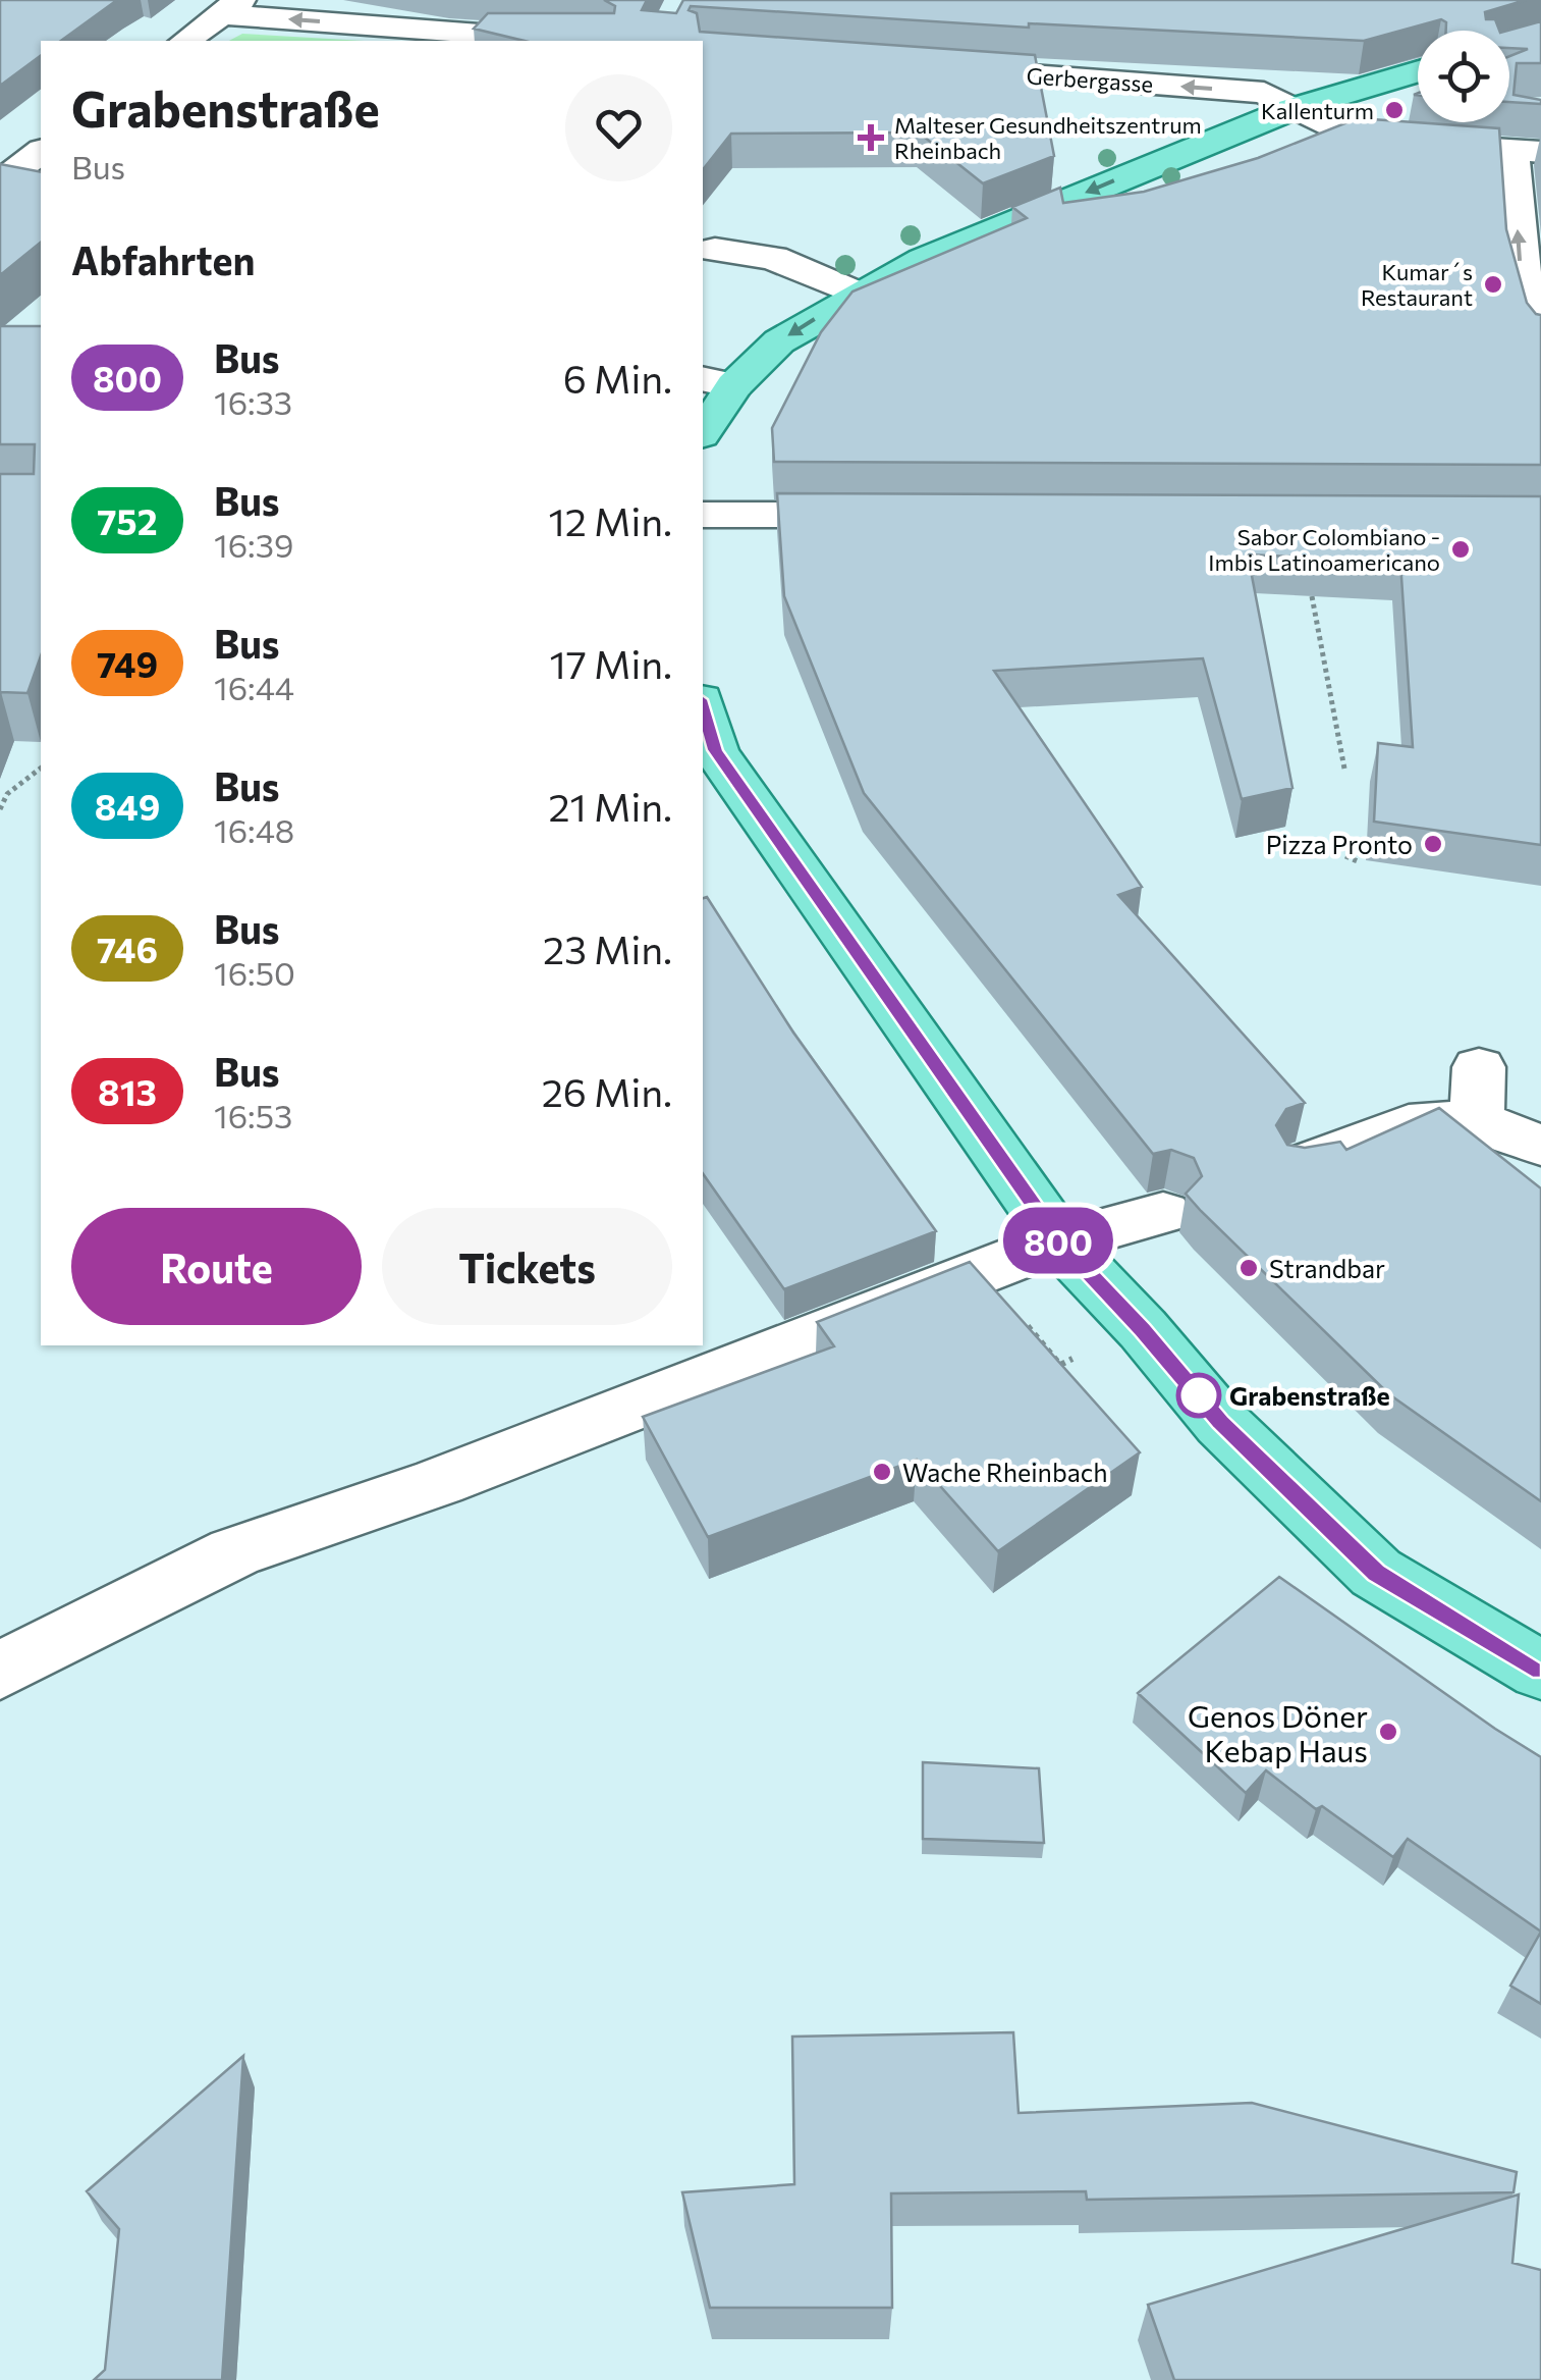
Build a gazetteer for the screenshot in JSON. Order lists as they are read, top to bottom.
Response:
{
  "streets": {
    "street": ["Gerbergasse"]
  },
  "one_way": ["Gerbergasse"],
  "places": {
    "other": [
      "Kallenturm",
      "Kumar´s Restaurant",
      "Sabor Colombiano - Imbis Latinoamericano",
      "Pizza Pronto",
      "Strandbar",
      "Grabenstraße",
      "Wache Rheinbach",
      "Genos Döner Kebap Haus"
    ],
    "health": ["Malteser Gesundheitszentrum Rheinbach"]
  },
  "lines": ["bus line 800"],
  "page": {
    "on_map": "800",
    "heading": [
      ["Grabenstraße", "Bus"],
      "Abfahrten"
    ],
    "list": [
      {
        "mark": "800",
        "name": "Bus",
        "note": "16:33",
        "value": "6 Min."
      },
      {
        "mark": "752",
        "name": "Bus",
        "note": "16:39",
        "value": "12 Min."
      },
      {
        "mark": "749",
        "name": "Bus",
        "note": "16:44",
        "value": "17 Min."
      },
      {
        "mark": "849",
        "name": "Bus",
        "note": "16:48",
        "value": "21 Min."
      },
      {
        "mark": "746",
        "name": "Bus",
        "note": "16:50",
        "value": "23 Min."
      },
      {
        "mark": "813",
        "name": "Bus",
        "note": "16:53",
        "value": "26 Min."
      }
    ],
    "buttons": ["Route", "Tickets"]
  }
}
